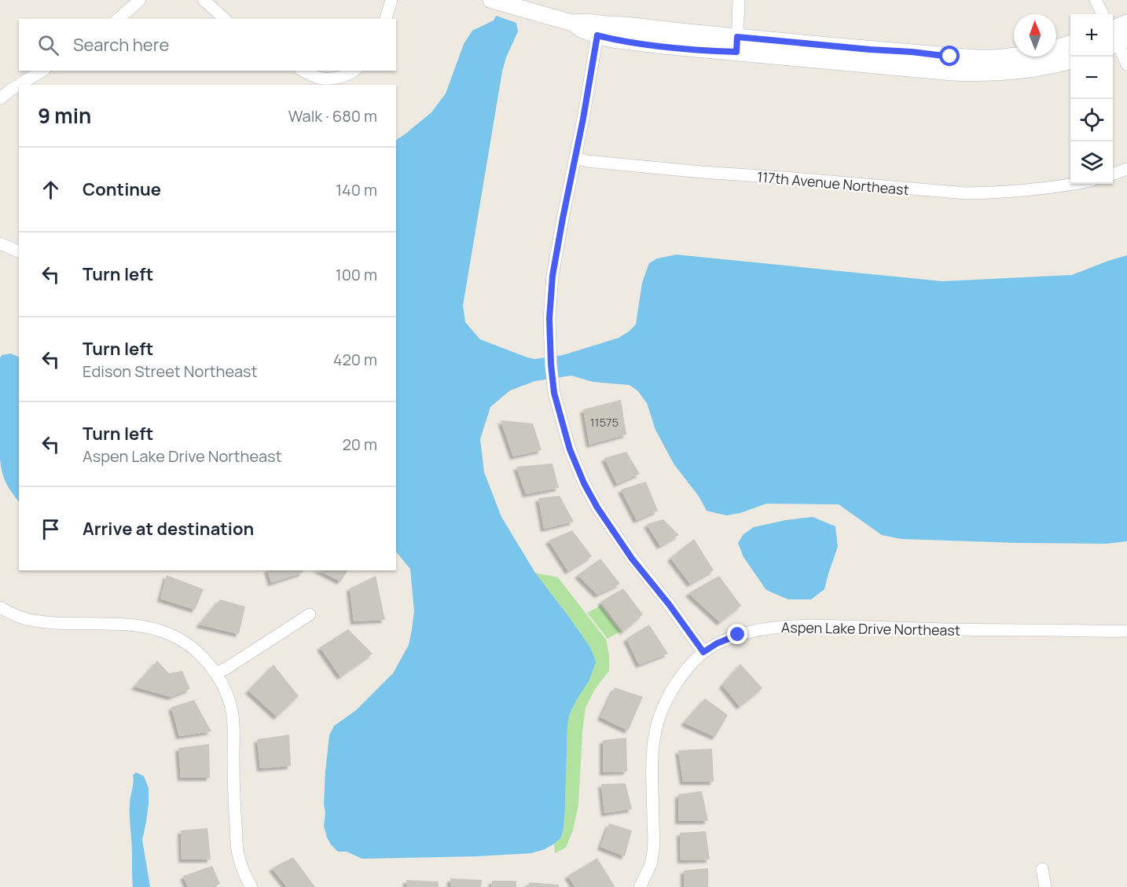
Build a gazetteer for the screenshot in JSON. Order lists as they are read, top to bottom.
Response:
{
  "streets": {
    "street": ["117th Avenue Northeast", "Aspen Lake Drive Northeast"]
  },
  "house_numbers": ["11575"],
  "north": "top",
  "page": {
    "map_buttons": ["+", "−"],
    "search": "Search here",
    "heading": ["9 min", "Walk · 680 m"],
    "list": [
      ["Continue", "140 m"],
      ["Turn left", "100 m"],
      ["Turn left", "Edison Street Northeast", "420 m"],
      ["Turn left", "Aspen Lake Drive Northeast", "20 m"],
      "Arrive at destination"
    ]
  }
}
